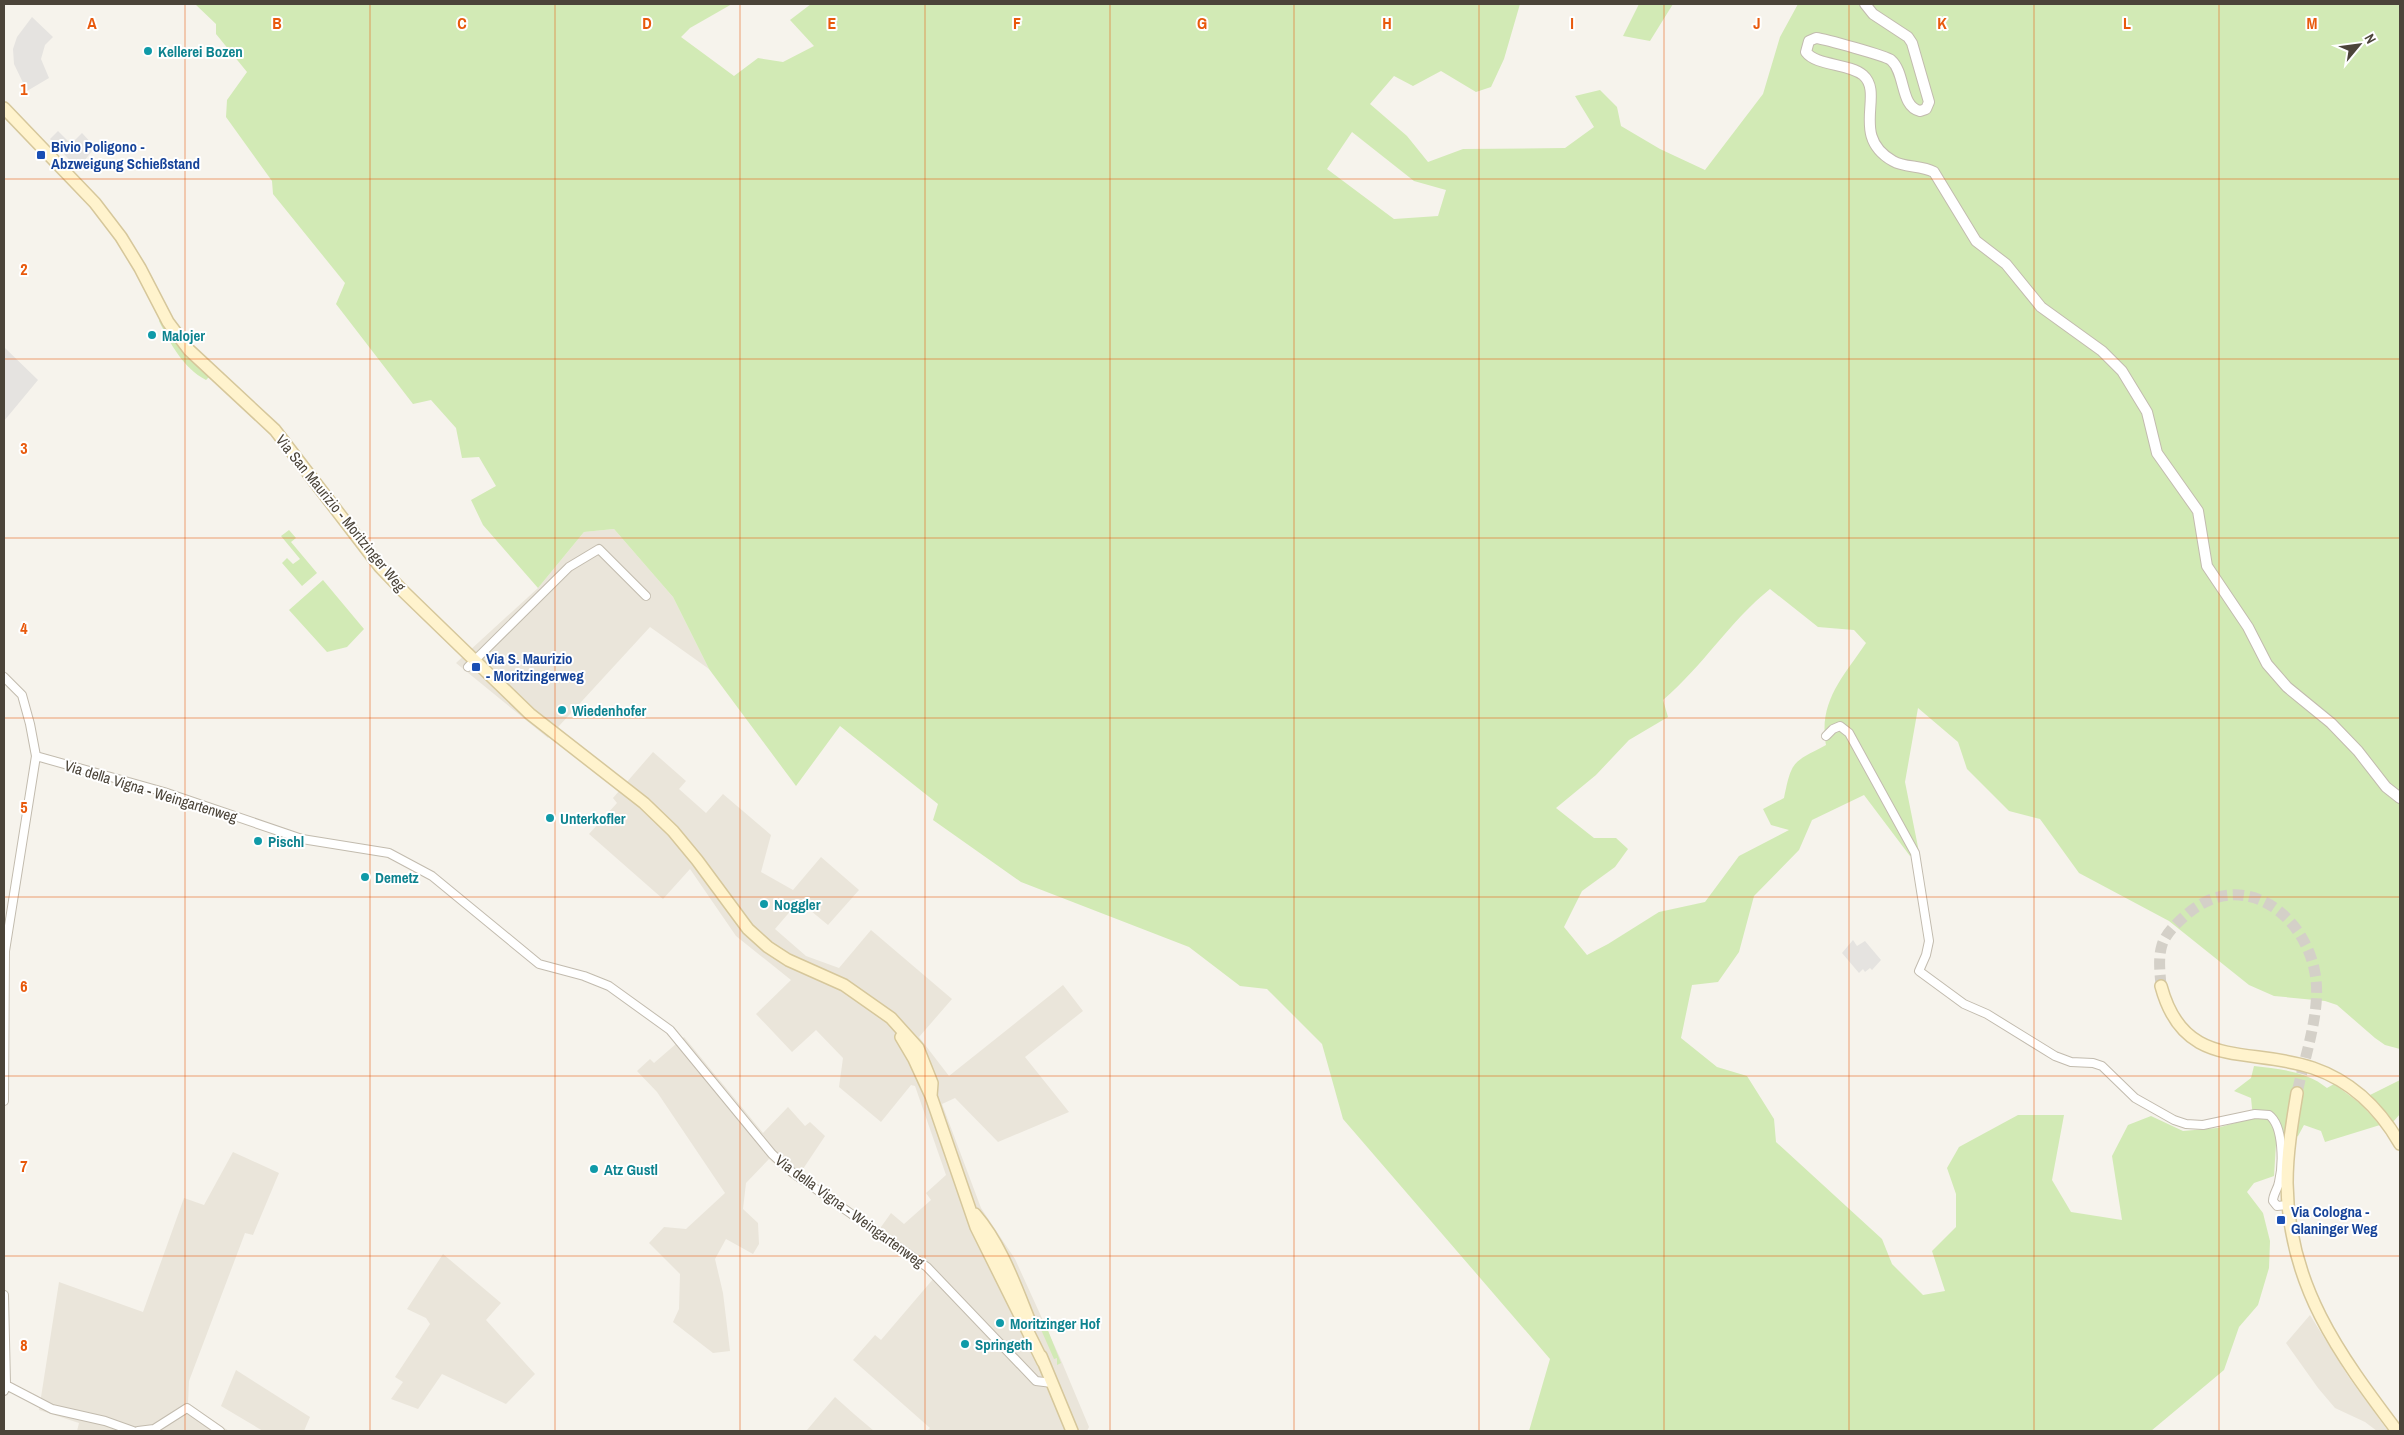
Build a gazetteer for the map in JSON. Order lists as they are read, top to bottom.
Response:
{
  "streets": {
    "main road": ["Via San Maurizio - Moritzinger Weg"],
    "street": ["Via della Vigna - Weingartenweg"]
  },
  "crossings": [
    ["Via San Maurizio - Moritzinger Weg", "Via della Vigna - Weingartenweg"]
  ],
  "places": {
    "other": [
      "Kellerei Bozen",
      "Malojer",
      "Wiedenhofer",
      "Unterkofler",
      "Pischl",
      "Demetz",
      "Noggler",
      "Atz Gustl",
      "Moritzinger Hof",
      "Springeth"
    ],
    "transit": ["Bivio Poligono - Abzweigung Schießstand", "Via S. Maurizio - Moritzingerweg", "Via Cologna - Glaninger Weg"]
  },
  "north": "top right",
  "grid": {
    "columns": [
      "A",
      "B",
      "C",
      "D",
      "E",
      "F",
      "G",
      "H",
      "I",
      "J",
      "K",
      "L",
      "M"
    ],
    "rows": [
      "1",
      "2",
      "3",
      "4",
      "5",
      "6",
      "7",
      "8"
    ]
  }
}
